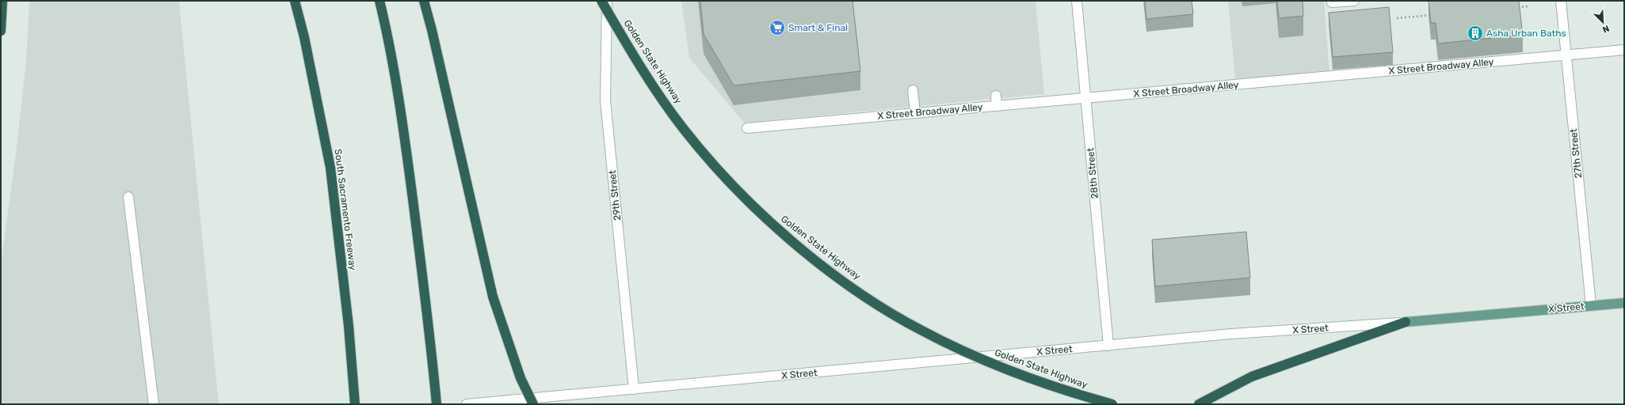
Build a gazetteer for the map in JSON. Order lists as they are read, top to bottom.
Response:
{
  "streets": {
    "highway": ["Golden State Highway", "South Sacramento Freeway"],
    "main road": ["X Street"],
    "street": [
      "X Street Broadway Alley",
      "27th Street",
      "28th Street",
      "29th Street"
    ]
  },
  "crossings": [
    ["X Street Broadway Alley", "27th Street"],
    ["X Street Broadway Alley", "28th Street"],
    ["27th Street", "X Street"],
    ["28th Street", "X Street"],
    ["29th Street", "X Street"]
  ],
  "places": {
    "supermarket": ["Smart & Final"],
    "building": ["Asha Urban Baths"]
  },
  "north": "bottom right"
}
